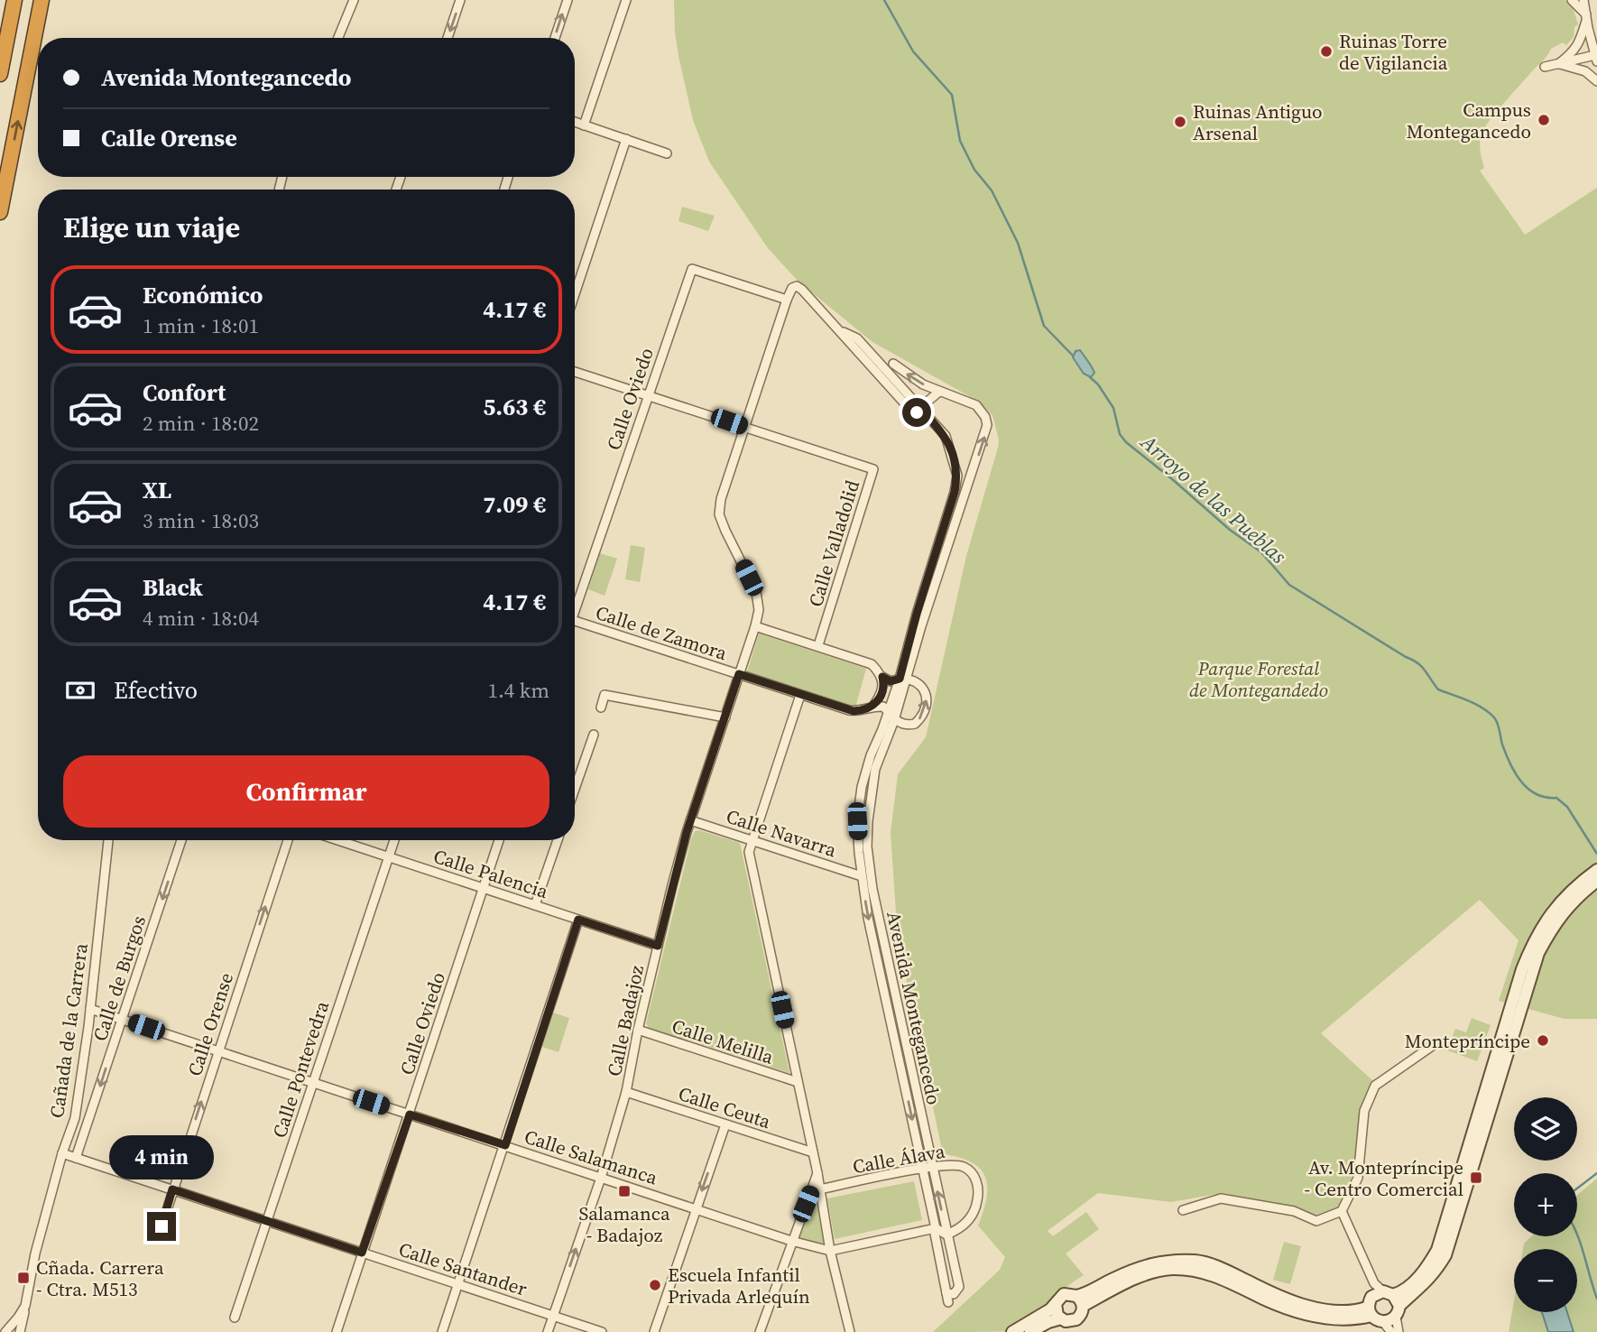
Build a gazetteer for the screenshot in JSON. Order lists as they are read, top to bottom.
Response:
{
  "streets": {
    "street": [
      "Calle Oviedo",
      "Calle Valladolid",
      "Calle de Zamora",
      "Calle Navarra",
      "Calle Palencia",
      "Calle de Burgos",
      "Avenida Montegancedo",
      "Calle Badajoz",
      "Calle Orense",
      "Cañada de la Carrera",
      "Calle Melilla",
      "Calle Pontevedra",
      "Calle Ceuta",
      "Calle Salamanca",
      "Calle Álava",
      "Calle Santander"
    ]
  },
  "crossings": [
    ["Calle Oviedo", "Calle Valladolid"],
    ["Calle Oviedo", "Calle Palencia"],
    ["Calle Oviedo", "Calle Badajoz"],
    ["Calle Oviedo", "Calle Salamanca"],
    ["Calle Oviedo", "Calle Santander"],
    ["Calle Valladolid", "Calle Badajoz"],
    ["Calle de Zamora", "Avenida Montegancedo"],
    ["Calle de Zamora", "Calle Badajoz"],
    ["Calle Navarra", "Avenida Montegancedo"],
    ["Calle Navarra", "Calle Badajoz"],
    ["Calle Palencia", "Calle Badajoz"],
    ["Calle Palencia", "Calle Pontevedra"],
    ["Calle de Burgos", "Calle Salamanca"],
    ["Calle de Burgos", "Calle Santander"],
    ["Avenida Montegancedo", "Calle Badajoz"],
    ["Avenida Montegancedo", "Calle Álava"],
    ["Calle Badajoz", "Calle Melilla"],
    ["Calle Badajoz", "Calle Ceuta"],
    ["Calle Badajoz", "Calle Salamanca"],
    ["Calle Badajoz", "Calle Santander"],
    ["Calle Orense", "Calle Salamanca"],
    ["Calle Orense", "Calle Santander"],
    ["Cañada de la Carrera", "Calle Salamanca"],
    ["Cañada de la Carrera", "Calle Santander"],
    ["Calle Pontevedra", "Calle Salamanca"],
    ["Calle Pontevedra", "Calle Santander"]
  ],
  "one_way": ["Calle de Burgos", "Calle Orense"],
  "water": ["Arroyo de las Pueblas"],
  "parks": ["Parque Forestal de Montegandedo"],
  "places": {
    "other": [
      "Ruinas Torre de Vigilancia",
      "Campus Montegancedo",
      "Ruinas Antiguo Arsenal",
      "Montepríncipe",
      "Escuela Infantil Privada Arlequín"
    ],
    "transit": ["Av. Montepríncipe - Centro Comercial", "Salamanca - Badajoz", "Cñada. Carrera - Ctra. M513"]
  },
  "page": {
    "banner": ["Avenida Montegancedo", "Calle Orense"],
    "heading": "Elige un viaje",
    "list": [
      {
        "name": "Económico",
        "note": "1 min · 18:01",
        "value": "4.17 €"
      },
      {
        "name": "Confort",
        "note": "2 min · 18:02",
        "value": "5.63 €"
      },
      {
        "name": "XL",
        "note": "3 min · 18:03",
        "value": "7.09 €"
      },
      {
        "name": "Black",
        "note": "4 min · 18:04",
        "value": "4.17 €"
      }
    ],
    "pay": ["Efectivo", "1.4 km"],
    "buttons": "Confirmar",
    "map_buttons": ["+", "−"],
    "bubble": "4 min"
  }
}
